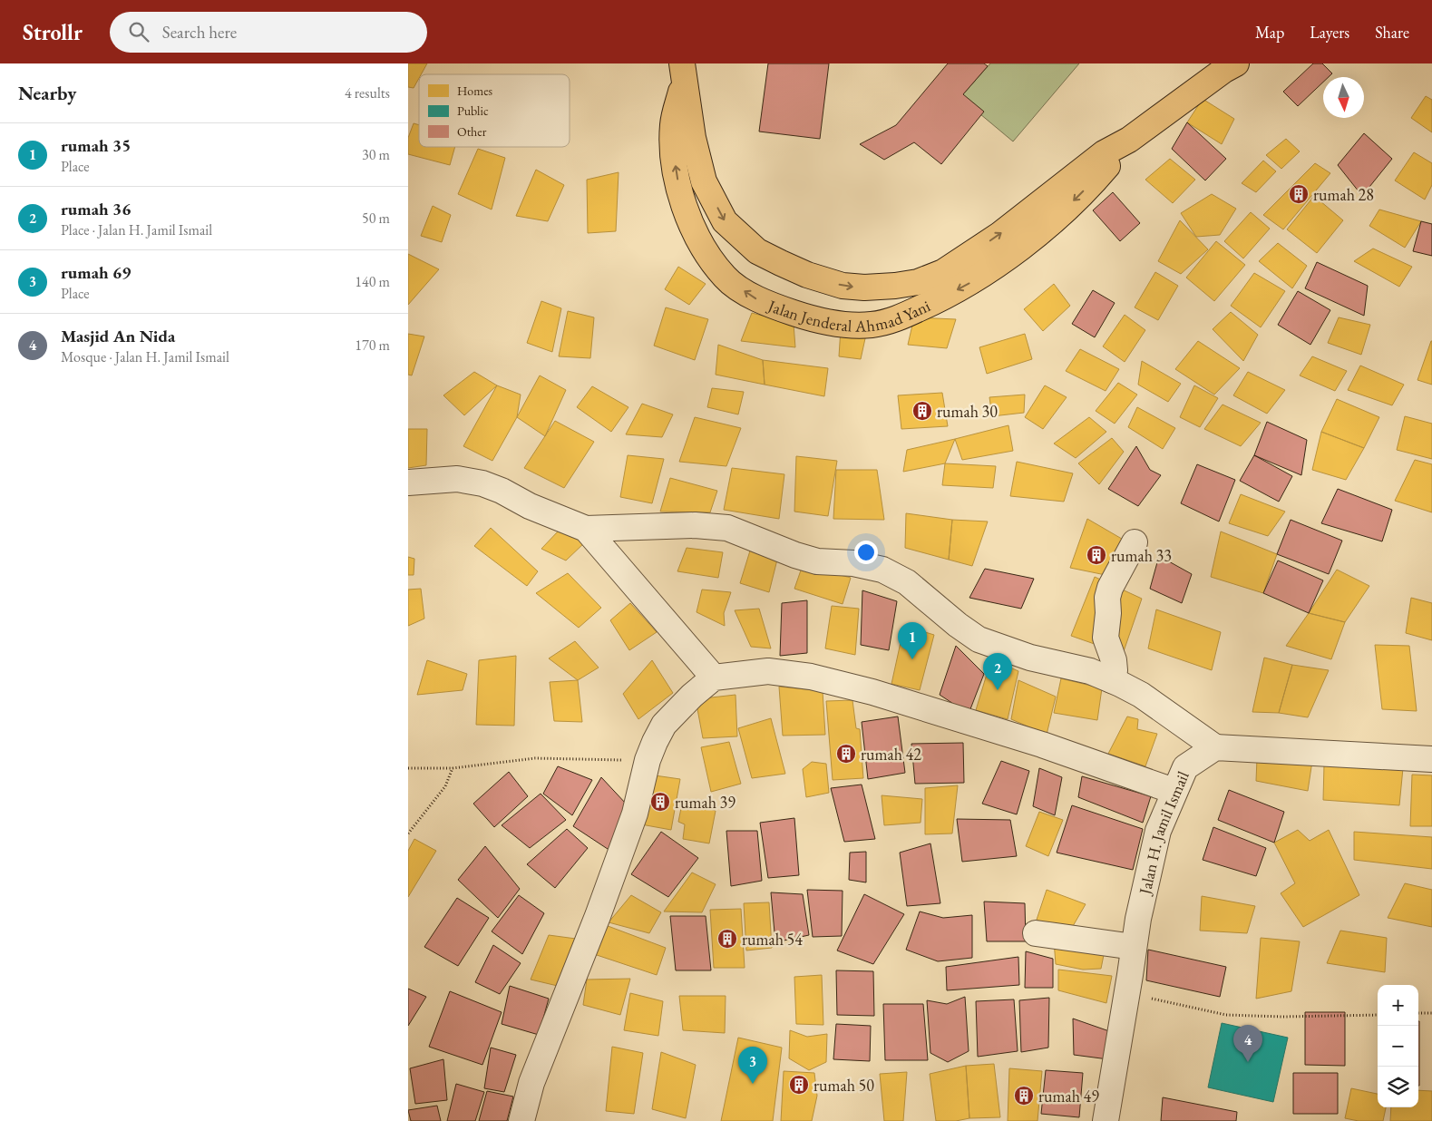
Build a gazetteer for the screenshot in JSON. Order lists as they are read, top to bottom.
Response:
{
  "streets": {
    "highway": ["Jalan Jenderal Ahmad Yani"],
    "street": ["Jalan H. Jamil Ismail"]
  },
  "places": {
    "building": [
      "rumah 28",
      "rumah 30",
      "rumah 33",
      "rumah 42",
      "rumah 39",
      "rumah 54",
      "rumah 50",
      "rumah 49"
    ]
  },
  "legend": ["Homes", "Public", "Other"],
  "north": "bottom",
  "page": {
    "header": "Strollr",
    "search": "Search here",
    "nav": ["Map", "Layers", "Share"],
    "heading": ["Nearby", "4 results"],
    "list": [
      {
        "mark": "1",
        "name": "rumah 35",
        "note": "Place",
        "value": "30 m"
      },
      {
        "mark": "2",
        "name": "rumah 36",
        "note": "Place · Jalan H. Jamil Ismail",
        "value": "50 m"
      },
      {
        "mark": "3",
        "name": "rumah 69",
        "note": "Place",
        "value": "140 m"
      },
      {
        "mark": "4",
        "name": "Masjid An Nida",
        "note": "Mosque · Jalan H. Jamil Ismail",
        "value": "170 m"
      }
    ],
    "pins": [
      "1",
      "2",
      "4",
      "3"
    ],
    "map_buttons": ["+", "−"]
  }
}
